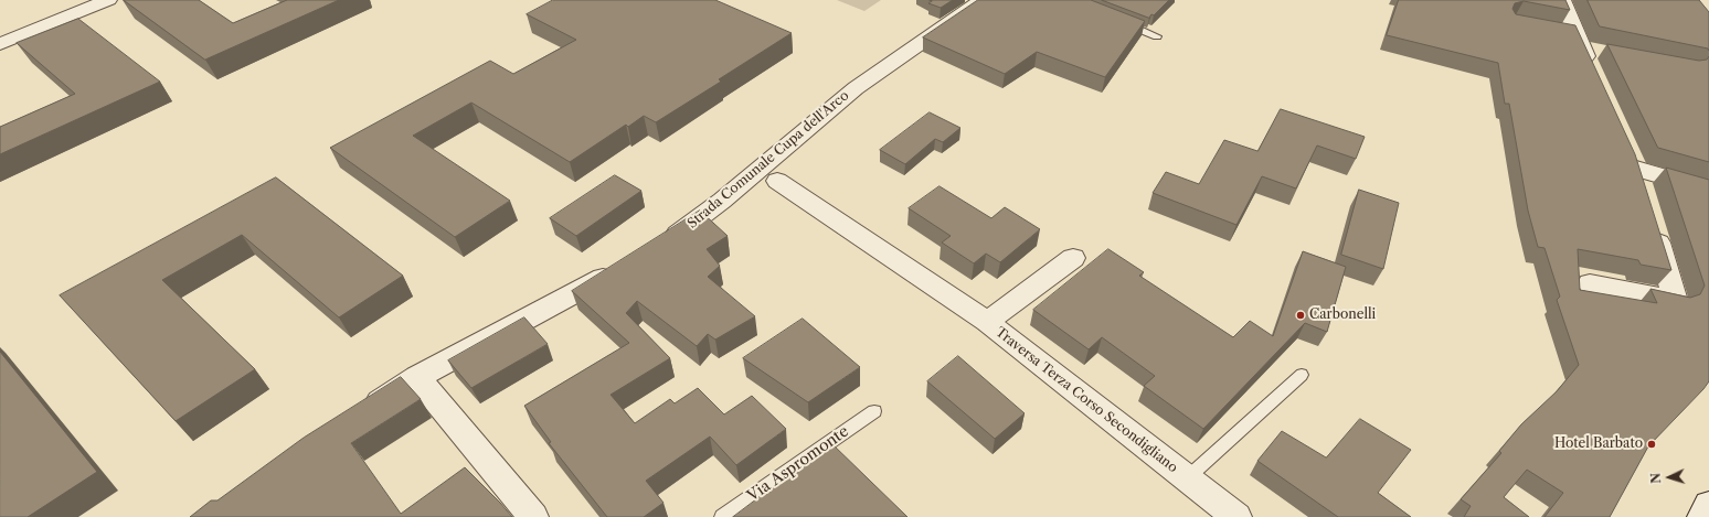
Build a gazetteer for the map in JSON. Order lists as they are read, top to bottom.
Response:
{
  "streets": {
    "street": ["Strada Comunale Cupa dell'Arco", "Traversa Terza Corso Secondigliano"],
    "lane": ["Via Aspromonte"]
  },
  "places": ["Carbonelli", "Hotel Barbato"],
  "north": "left"
}
